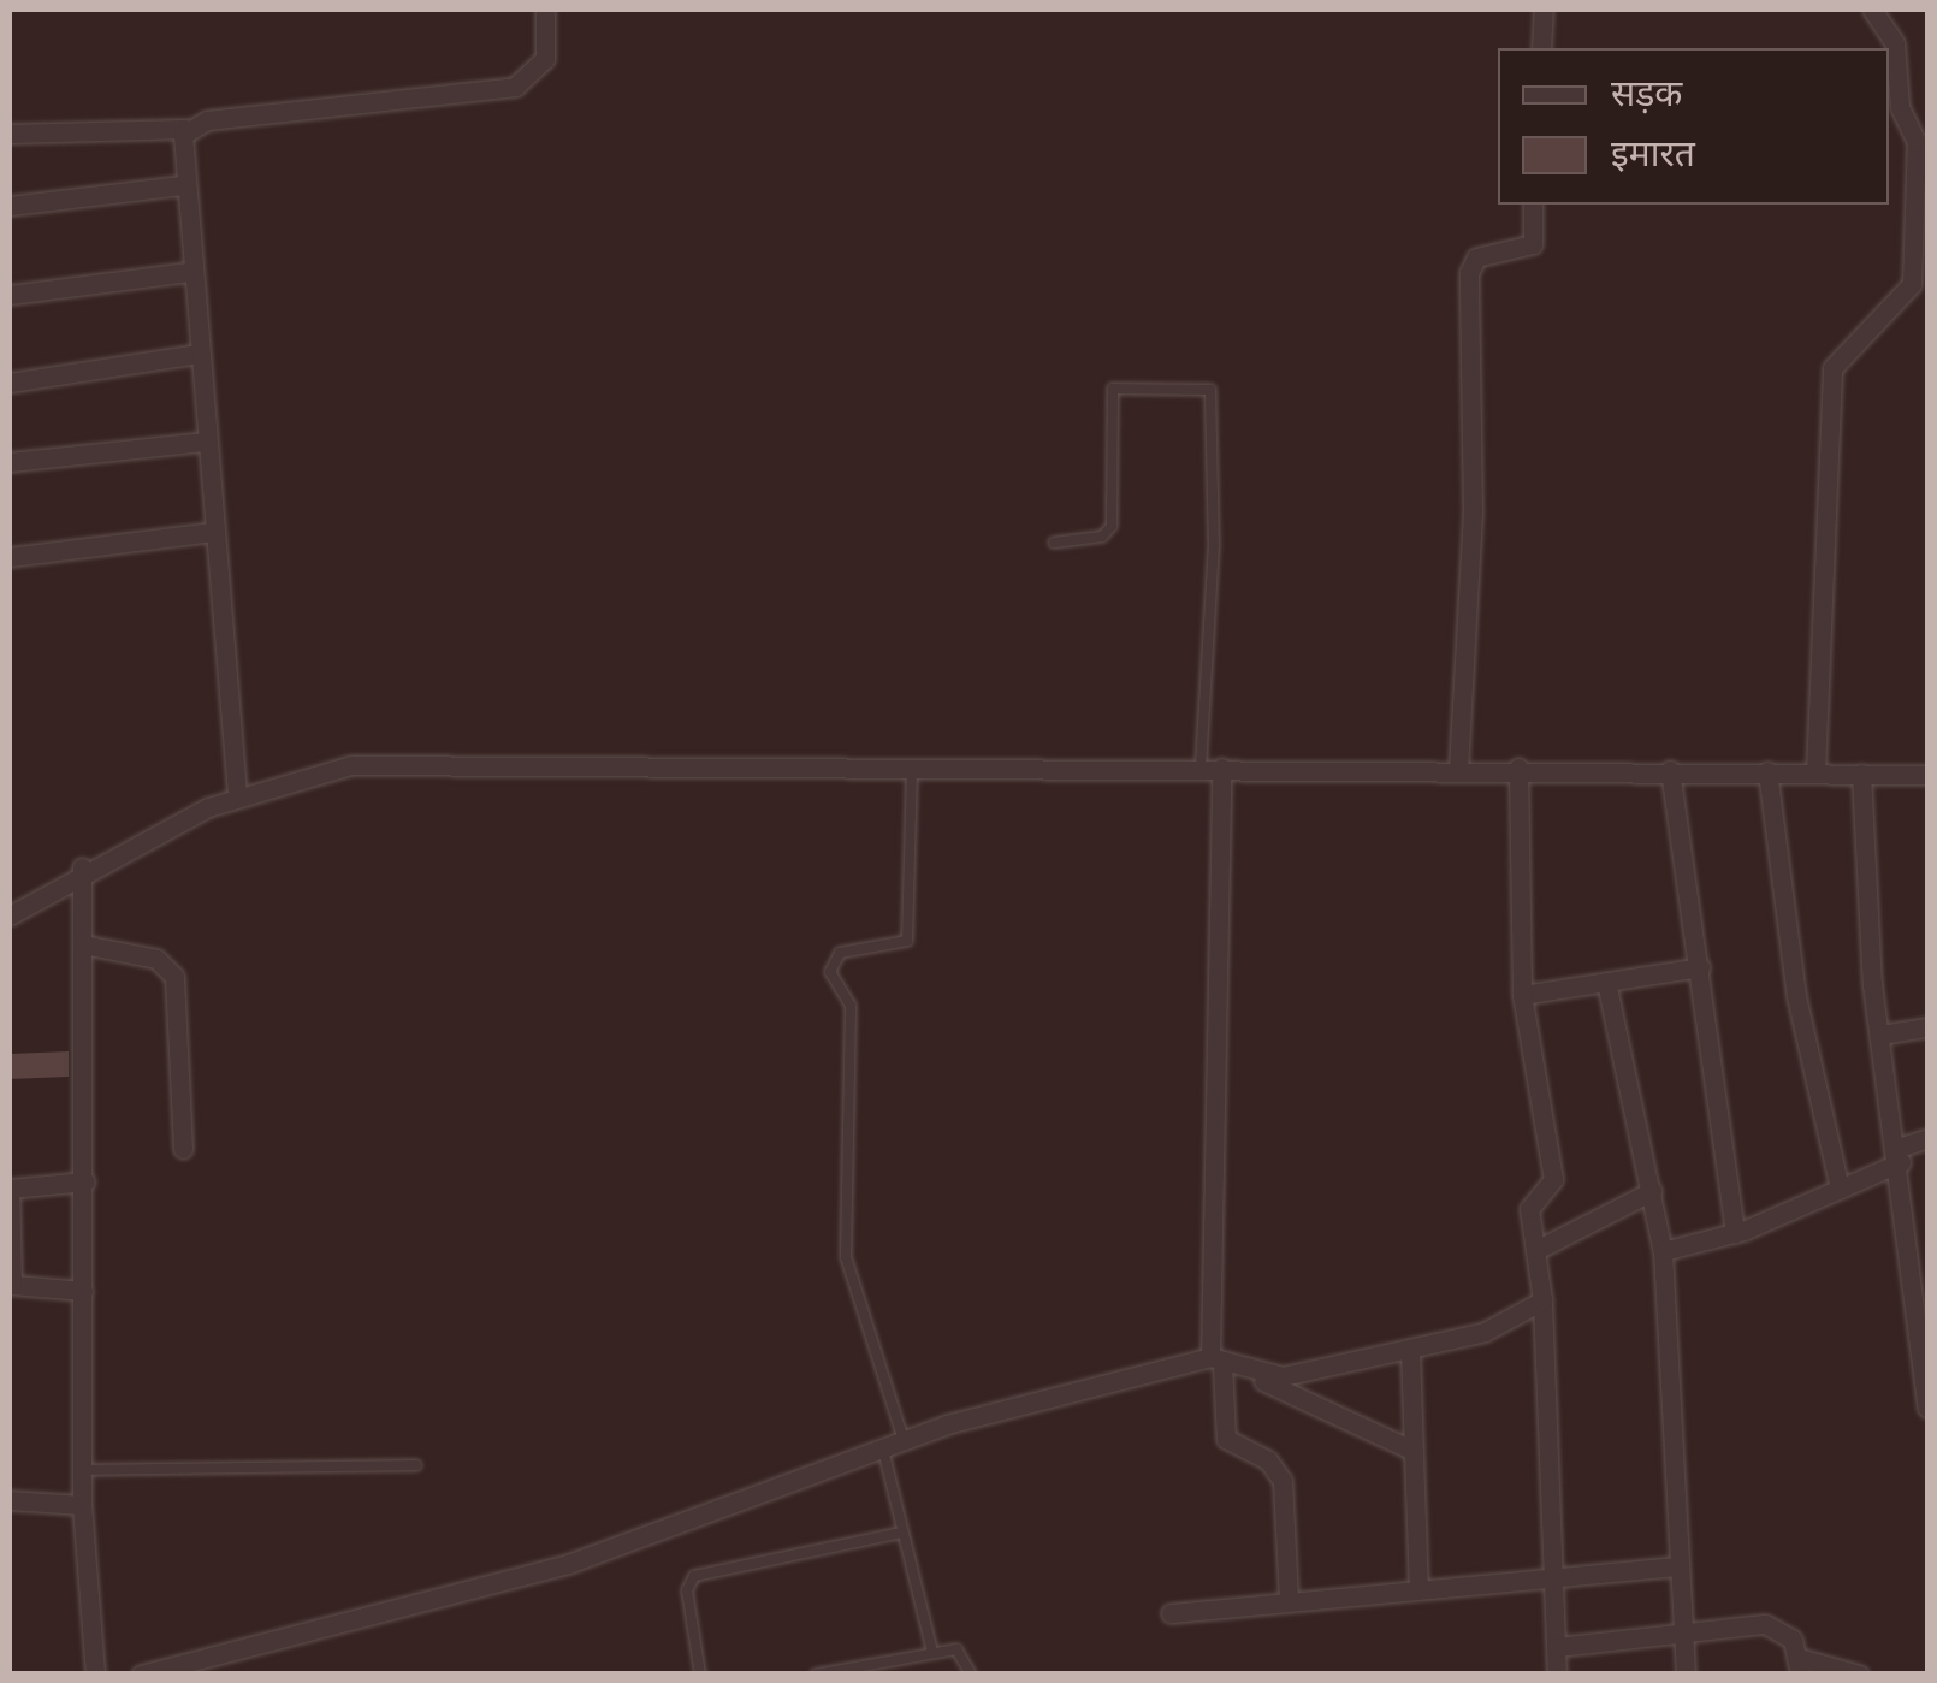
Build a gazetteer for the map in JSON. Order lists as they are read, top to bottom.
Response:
{
  "legend": ["सड़क", "इमारत"]
}
